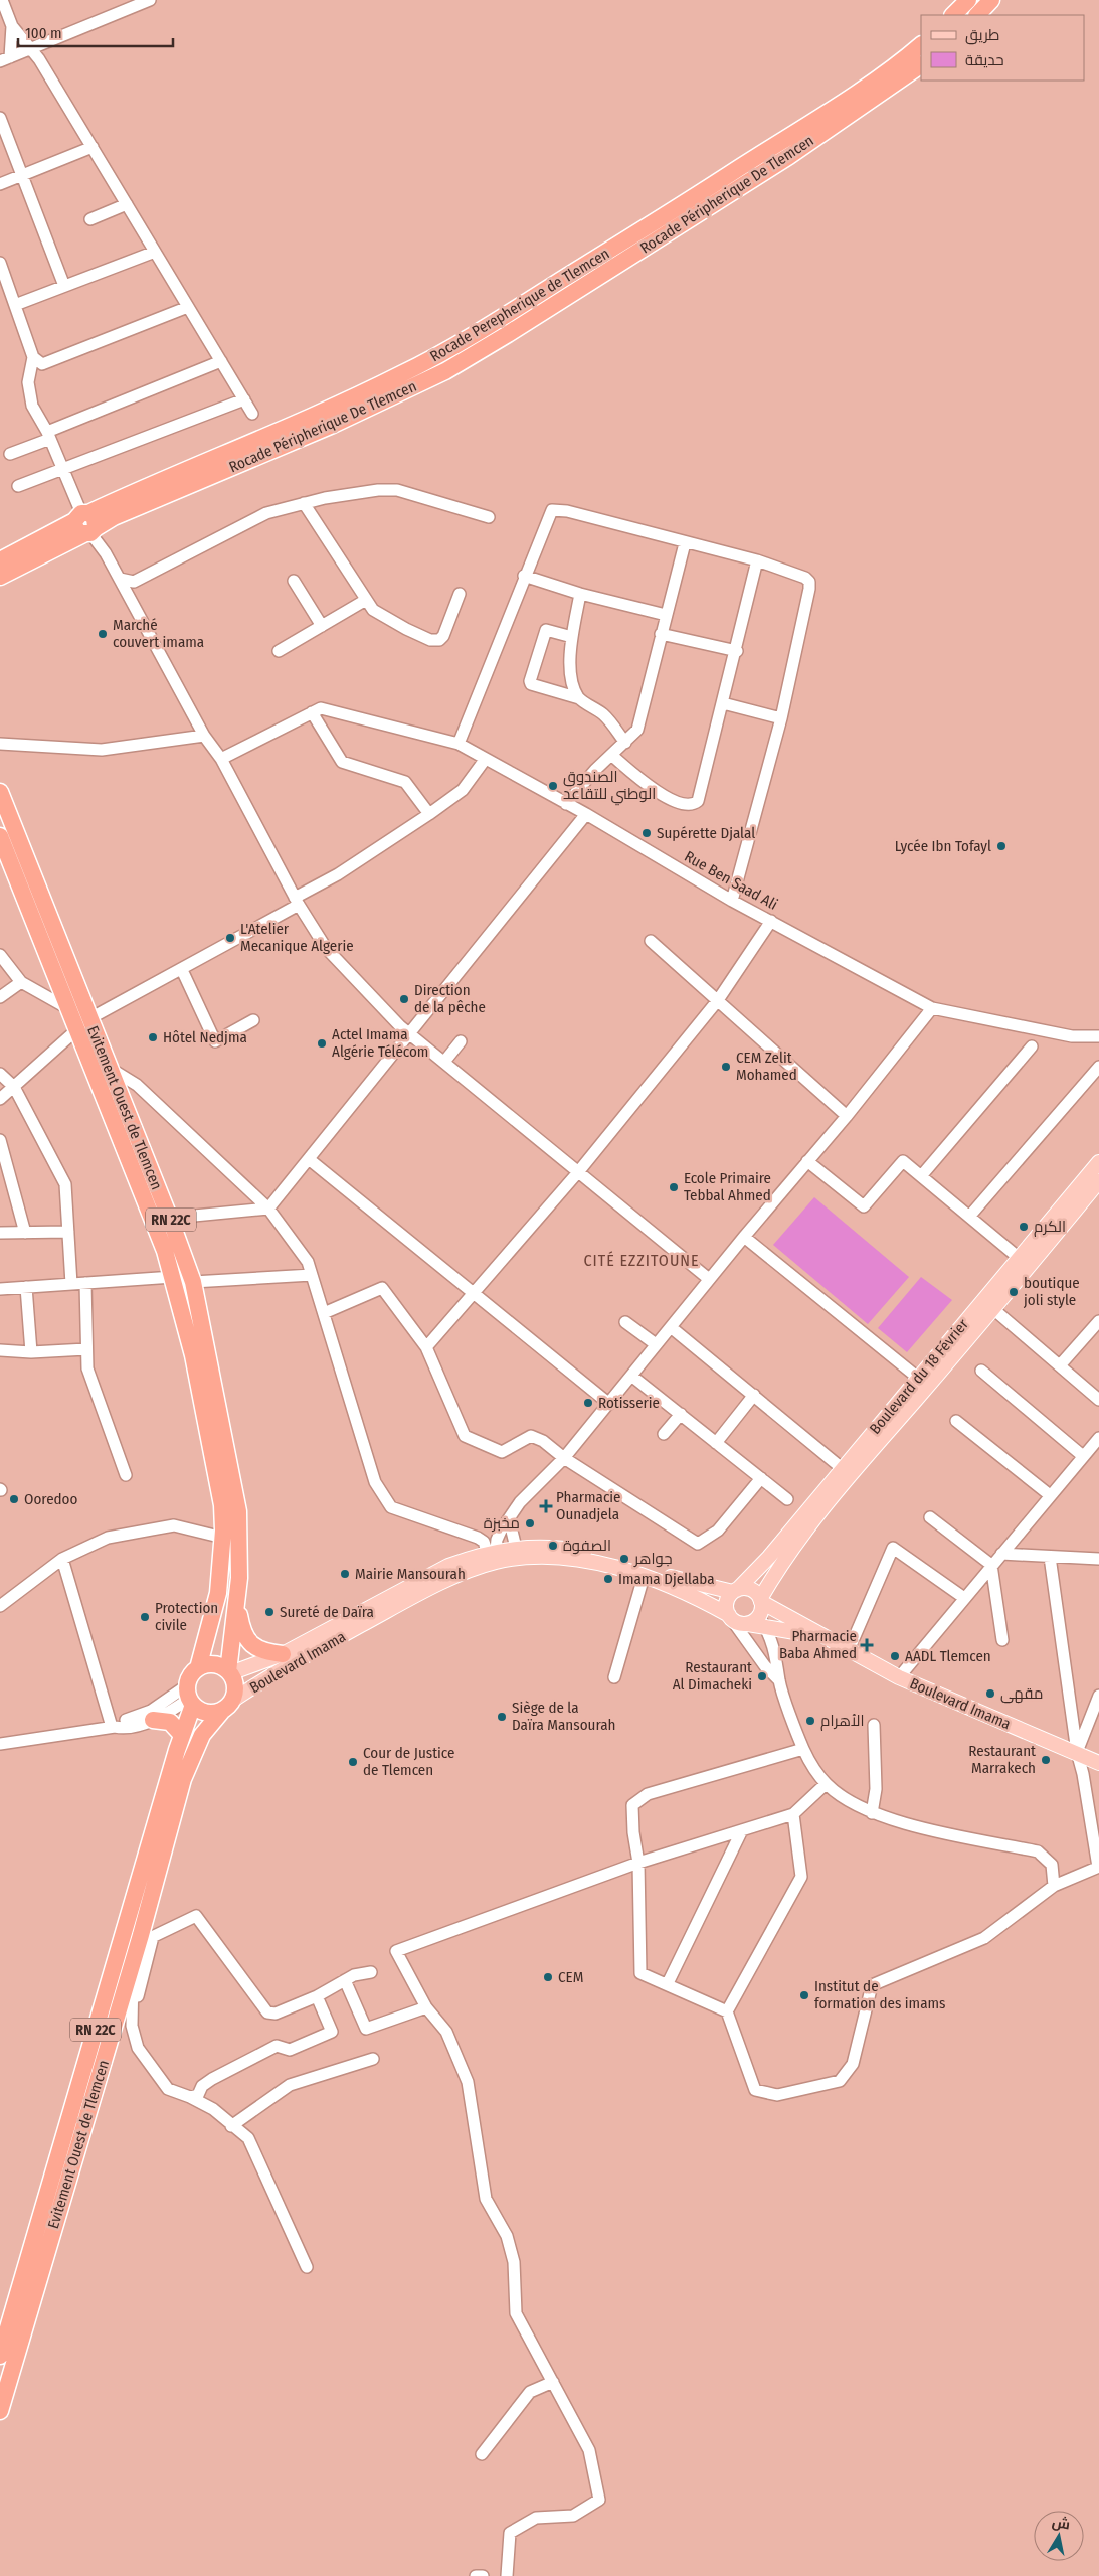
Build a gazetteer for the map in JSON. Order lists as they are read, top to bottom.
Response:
{
  "streets": {
    "highway": [
      "Rocade Péripherique De Tlemcen",
      "Rocade Perepherique de Tlemcen",
      "Evitement Ouest de Tlemcen",
      "RN 22C"
    ],
    "main road": ["Boulevard du 18 Février", "Boulevard Imama"],
    "street": ["Rue Ben Saad Ali"]
  },
  "crossings": [
    ["Rocade Péripherique De Tlemcen", "Rocade Perepherique de Tlemcen"],
    ["Evitement Ouest de Tlemcen", "Boulevard Imama"],
    ["Boulevard du 18 Février", "Boulevard Imama"]
  ],
  "districts": ["CITÉ EZZITOUNE"],
  "places": {
    "other": [
      "Marché couvert imama",
      "الصندوق الوطني للتقاعد",
      "Supérette Djalal",
      "Lycée Ibn Tofayl",
      "L'Atelier Mecanique Algerie",
      "Direction de la pêche",
      "Hôtel Nedjma",
      "Actel Imama Algérie Télécom",
      "CEM Zelit Mohamed",
      "Ecole Primaire Tebbal Ahmed",
      "الكرم",
      "boutique joli style",
      "Rotisserie",
      "Ooredoo",
      "مخبزة",
      "الصفوة",
      "جواهر",
      "Mairie Mansourah",
      "Imama Djellaba",
      "Sureté de Daïra",
      "Protection civile",
      "AADL Tlemcen",
      "Restaurant Al Dimacheki",
      "مقهى",
      "Siège de la Daïra Mansourah",
      "الأهرام",
      "Restaurant Marrakech",
      "Cour de Justice de Tlemcen",
      "CEM",
      "Institut de formation des imams"
    ],
    "health": ["Pharmacie Ounadjela", "Pharmacie Baba Ahmed"]
  },
  "legend": ["طريق", "حديقة"],
  "scale_bar": "100 m",
  "north": "top"
}
